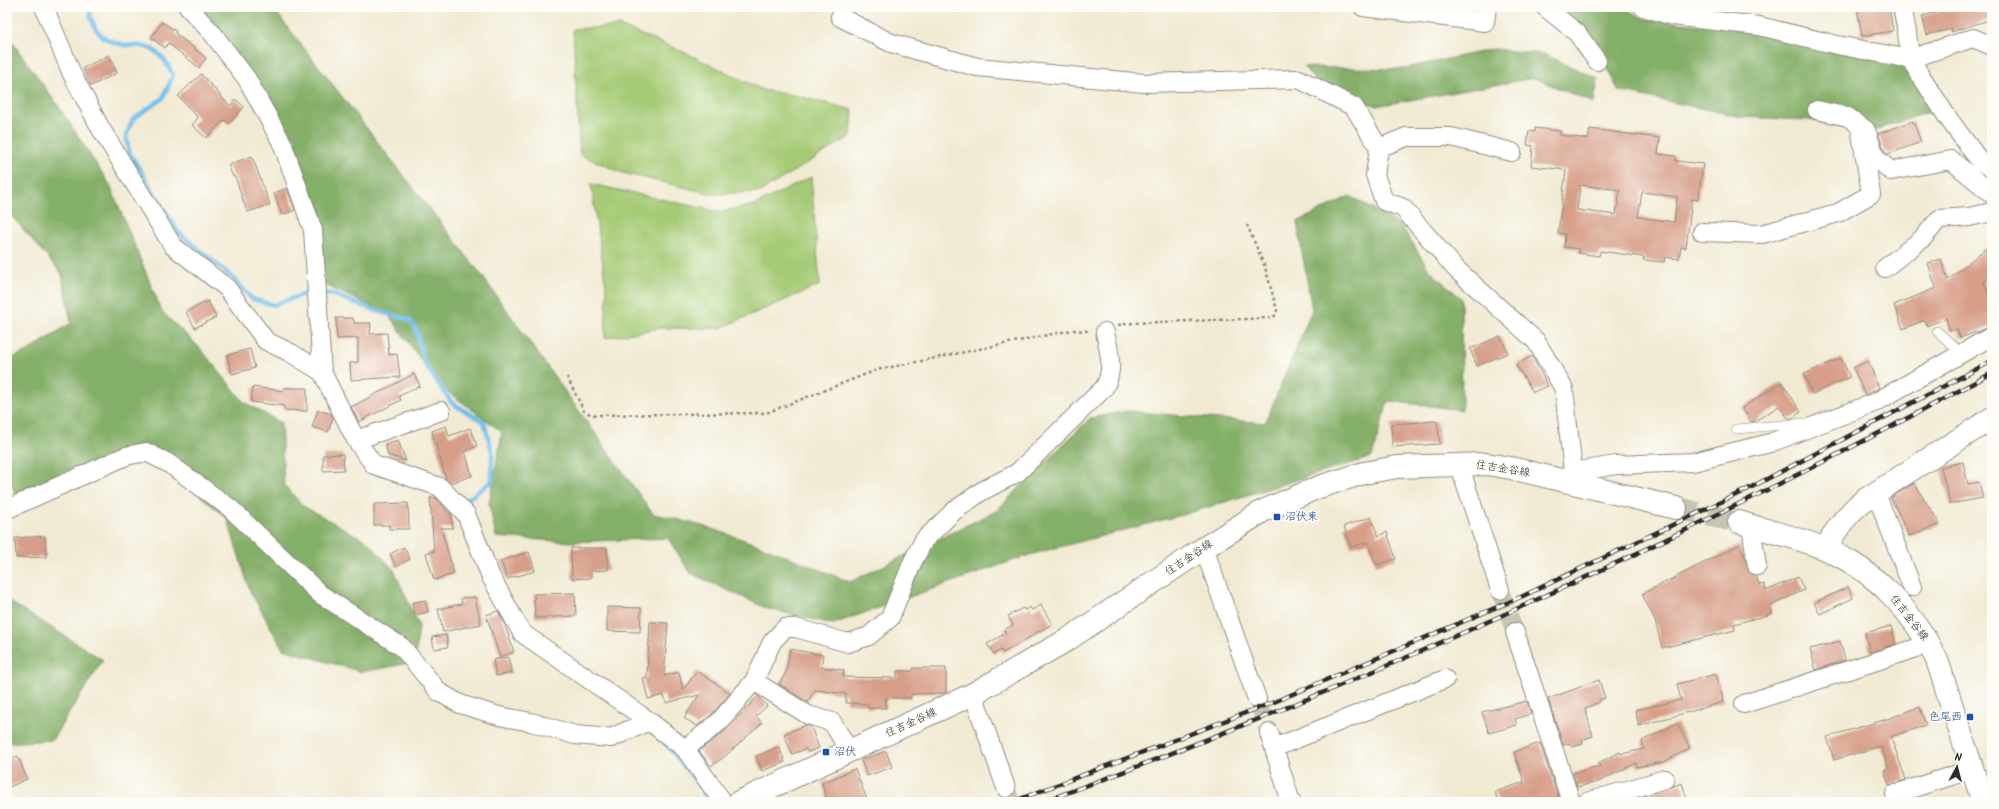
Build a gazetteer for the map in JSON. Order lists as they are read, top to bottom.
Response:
{
  "streets": {
    "main road": ["住吉金谷線"]
  },
  "places": {
    "transit": ["沼伏東", "色尾西", "沼伏"]
  },
  "north": "top"
}
